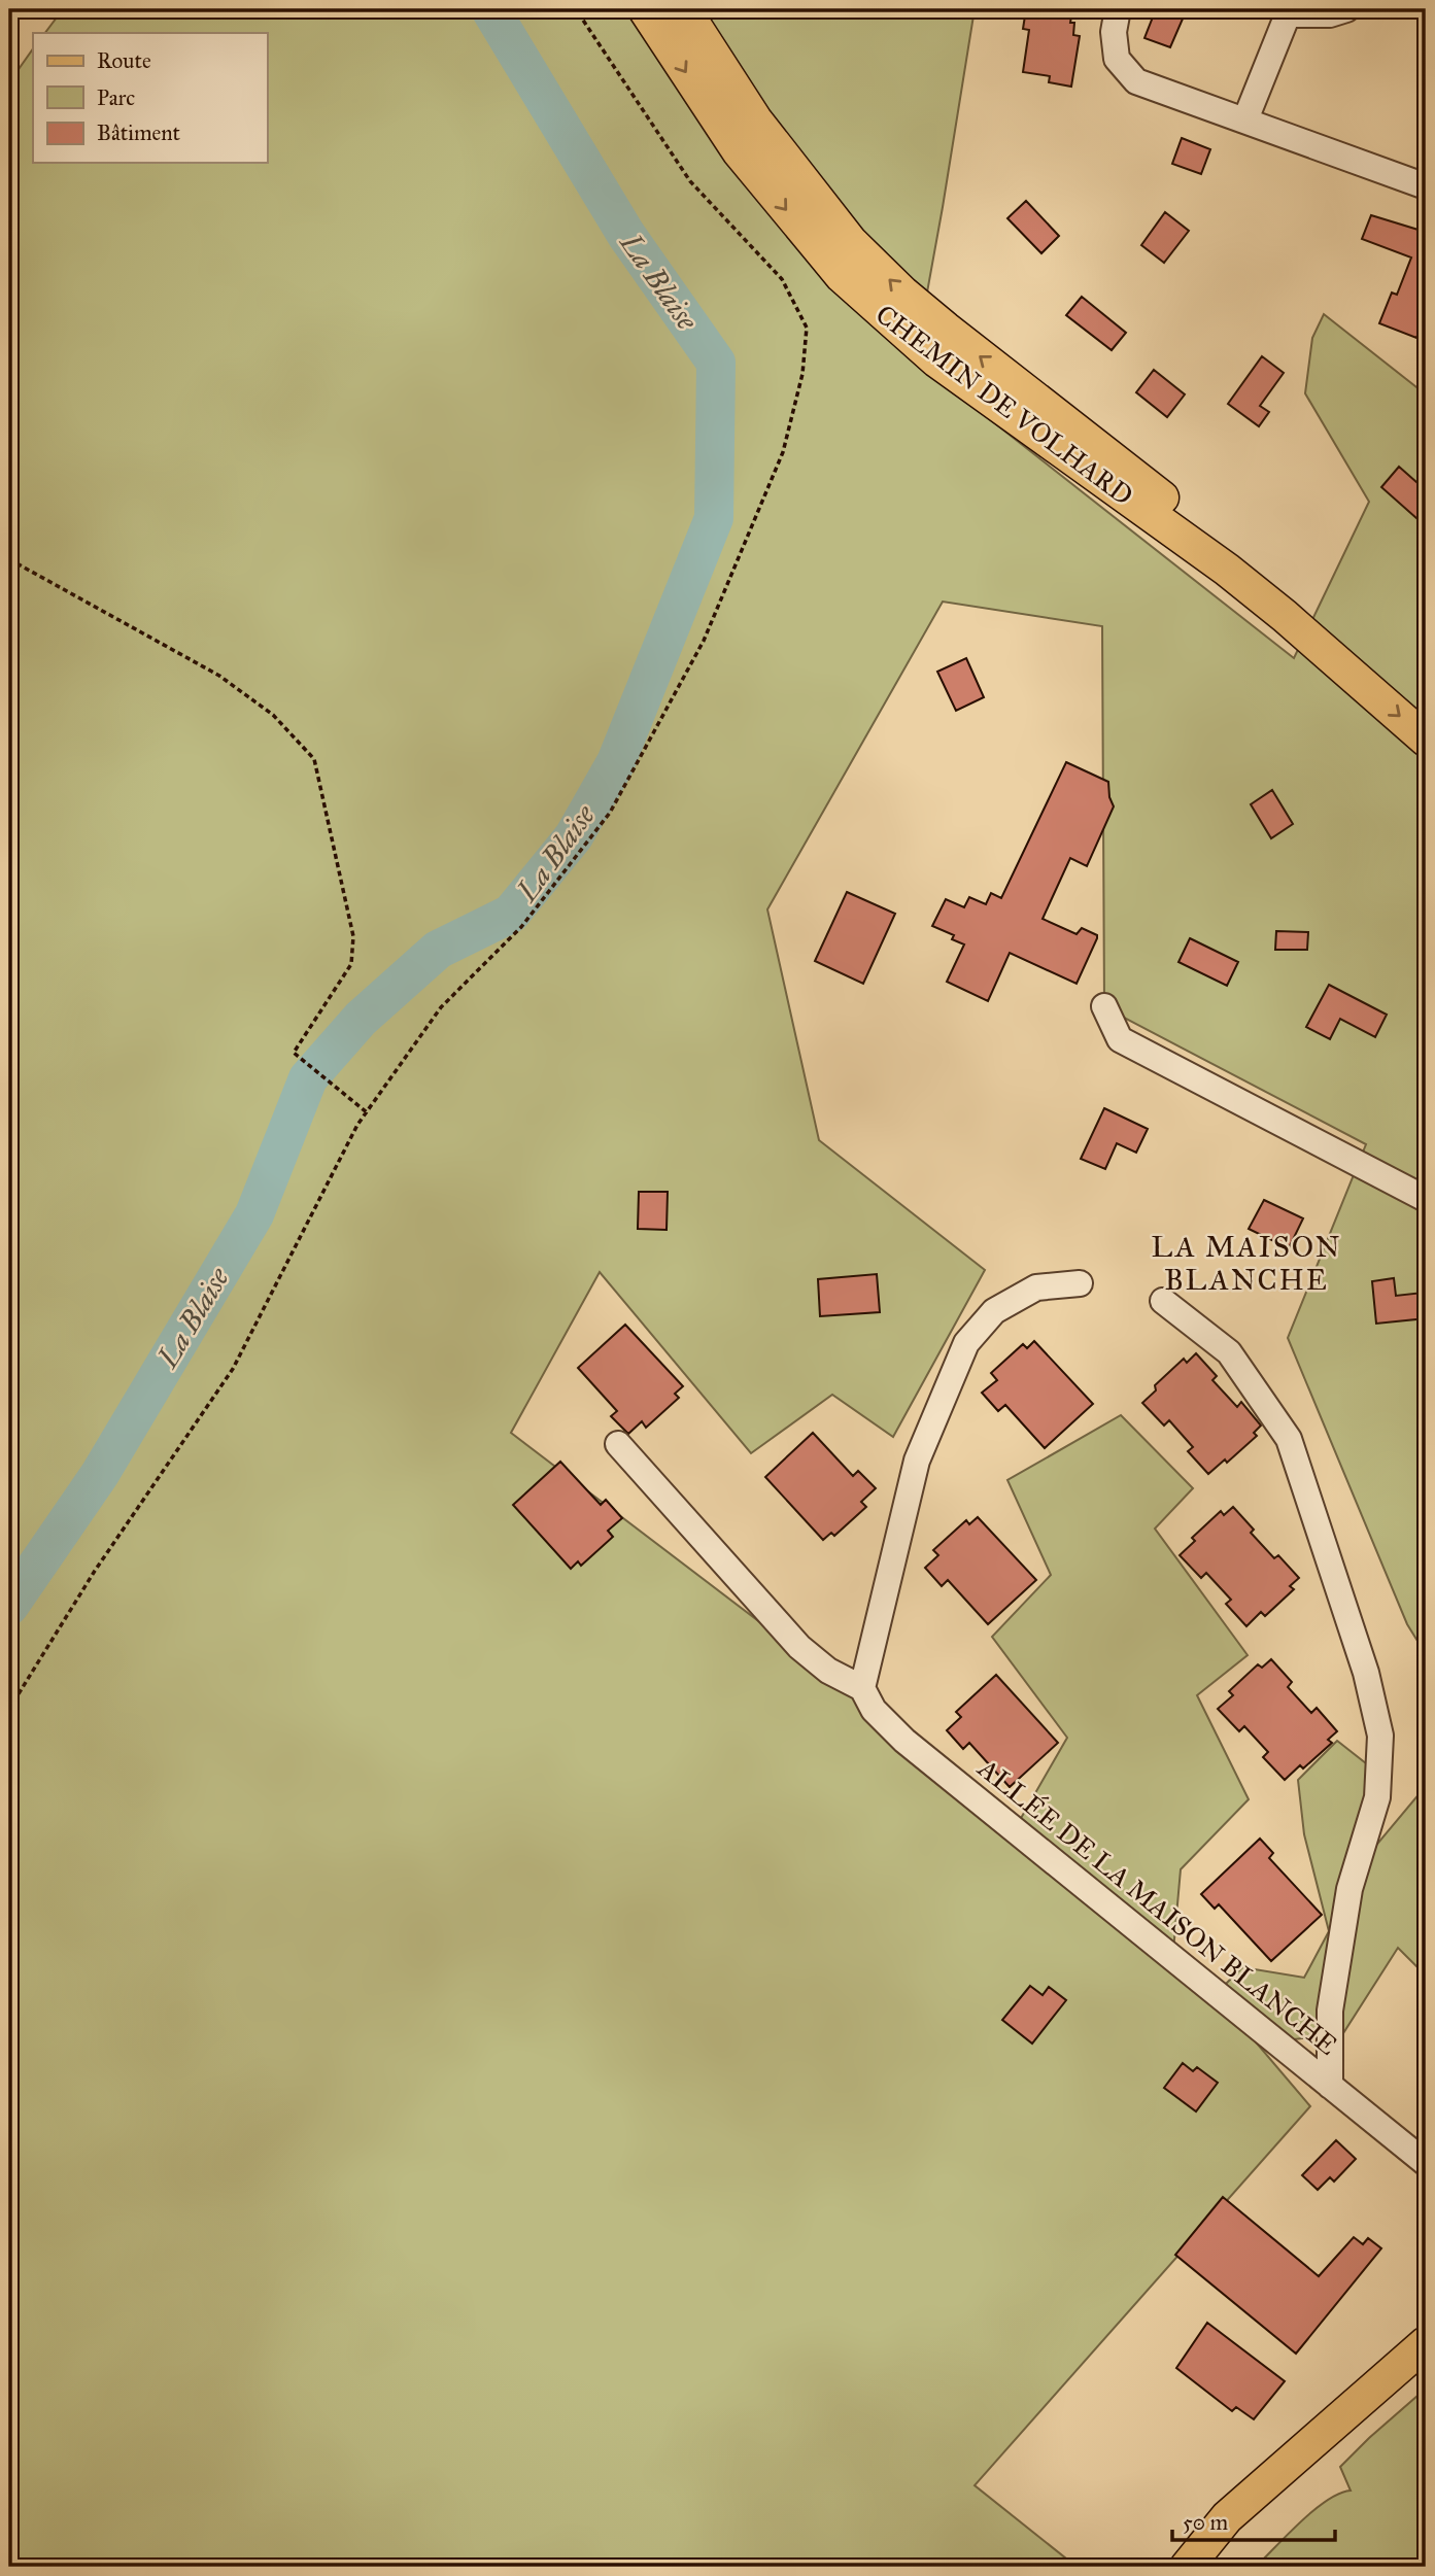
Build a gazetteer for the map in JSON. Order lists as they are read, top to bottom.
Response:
{
  "streets": {
    "main road": ["CHEMIN DE VOLHARD"],
    "street": ["ALLÉE DE LA MAISON BLANCHE"]
  },
  "districts": ["LA MAISON BLANCHE"],
  "water": ["La Blaise"],
  "legend": ["Route", "Parc", "Bâtiment"],
  "scale_bar": "50 m"
}
